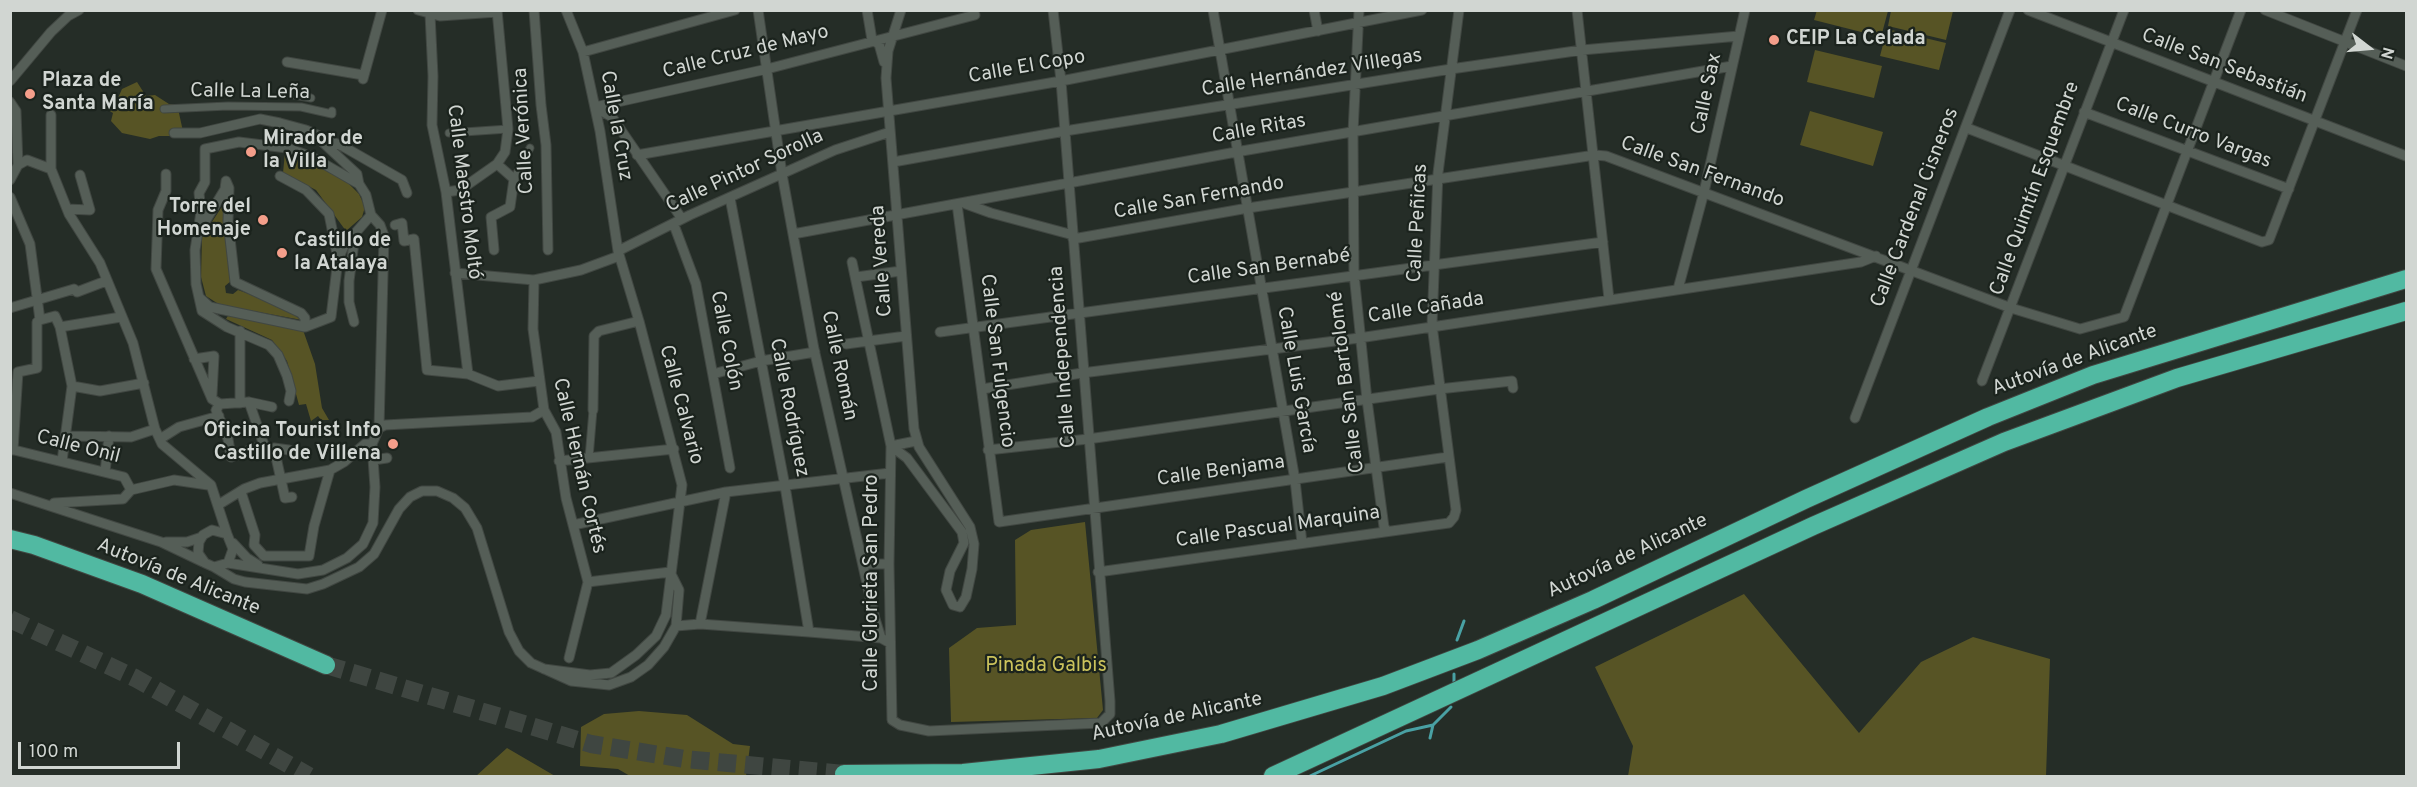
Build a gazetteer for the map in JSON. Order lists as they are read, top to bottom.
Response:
{
  "streets": {
    "highway": ["Autovía de Alicante"],
    "street": [
      "Calle Cruz de Mayo",
      "Calle San Sebastián",
      "Calle El Copo",
      "Calle Hernández Villegas",
      "Calle La Leña",
      "Calle Sax",
      "Calle la Cruz",
      "Calle Ritas",
      "Calle Verónica",
      "Calle Curro Vargas",
      "Calle Pintor Sorolla",
      "Calle San Fernando",
      "Calle Quimtín Esquembre",
      "Calle Maestro Moltó",
      "Calle Cardenal Cisneros",
      "Calle Peñicas",
      "Calle Vereda",
      "Calle San Bernabé",
      "Calle Cañada",
      "Calle Colón",
      "Calle Independencia",
      "Calle San Fulgencio",
      "Calle Román",
      "Calle Luis García",
      "Calle San Bartolomé",
      "Calle Calvario",
      "Calle Rodríguez",
      "Calle Onil",
      "Calle Hernán Cortés",
      "Calle Benjama",
      "Calle Pascual Marquina",
      "Calle Glorieta San Pedro"
    ]
  },
  "crossings": [
    ["Calle Cruz de Mayo", "Calle la Cruz"],
    ["Calle Cruz de Mayo", "Calle Vereda"],
    ["Calle Cruz de Mayo", "Calle Colón"],
    ["Calle Cruz de Mayo", "Calle Román"],
    ["Calle San Sebastián", "Calle Quimtín Esquembre"],
    ["Calle El Copo", "Calle Vereda"],
    ["Calle El Copo", "Calle Colón"],
    ["Calle El Copo", "Calle Independencia"],
    ["Calle El Copo", "Calle Román"],
    ["Calle El Copo", "Calle Luis García"],
    ["Calle El Copo", "Calle San Bartolomé"],
    ["Calle Hernández Villegas", "Calle Sax"],
    ["Calle Hernández Villegas", "Calle Peñicas"],
    ["Calle Hernández Villegas", "Calle Vereda"],
    ["Calle Hernández Villegas", "Calle Independencia"],
    ["Calle Hernández Villegas", "Calle Luis García"],
    ["Calle Hernández Villegas", "Calle San Bartolomé"],
    ["Calle Sax", "Calle Ritas"],
    ["Calle Sax", "Calle San Fernando"],
    ["Calle Sax", "Calle Cañada"],
    ["Calle la Cruz", "Calle Pintor Sorolla"],
    ["Calle la Cruz", "Calle Colón"],
    ["Calle la Cruz", "Calle Calvario"],
    ["Calle Ritas", "Calle San Fernando"],
    ["Calle Ritas", "Calle Peñicas"],
    ["Calle Ritas", "Calle Vereda"],
    ["Calle Ritas", "Calle Independencia"],
    ["Calle Ritas", "Calle San Fulgencio"],
    ["Calle Ritas", "Calle Román"],
    ["Calle Ritas", "Calle Luis García"],
    ["Calle Ritas", "Calle San Bartolomé"],
    ["Calle Curro Vargas", "Calle Quimtín Esquembre"],
    ["Calle Pintor Sorolla", "Calle Maestro Moltó"],
    ["Calle Pintor Sorolla", "Calle Vereda"],
    ["Calle Pintor Sorolla", "Calle Colón"],
    ["Calle Pintor Sorolla", "Calle Román"],
    ["Calle Pintor Sorolla", "Calle Calvario"],
    ["Calle Pintor Sorolla", "Calle Rodríguez"],
    ["Calle Pintor Sorolla", "Calle Hernán Cortés"],
    ["Calle San Fernando", "Calle Quimtín Esquembre"],
    ["Calle San Fernando", "Calle Cardenal Cisneros"],
    ["Calle San Fernando", "Calle Peñicas"],
    ["Calle San Fernando", "Calle Cañada"],
    ["Calle San Fernando", "Calle Independencia"],
    ["Calle San Fernando", "Calle San Fulgencio"],
    ["Calle San Fernando", "Calle Luis García"],
    ["Calle San Fernando", "Calle San Bartolomé"],
    ["Calle Peñicas", "Calle San Bernabé"],
    ["Calle Peñicas", "Calle Cañada"],
    ["Calle Peñicas", "Calle Benjama"],
    ["Calle Peñicas", "Calle Pascual Marquina"],
    ["Calle San Bernabé", "Calle Independencia"],
    ["Calle San Bernabé", "Calle San Fulgencio"],
    ["Calle San Bernabé", "Calle Luis García"],
    ["Calle San Bernabé", "Calle San Bartolomé"],
    ["Calle Cañada", "Calle Independencia"],
    ["Calle Cañada", "Calle San Fulgencio"],
    ["Calle Cañada", "Calle Luis García"],
    ["Calle Cañada", "Calle San Bartolomé"],
    ["Calle Independencia", "Calle Benjama"],
    ["Calle Independencia", "Calle Pascual Marquina"],
    ["Calle Independencia", "Calle Glorieta San Pedro"],
    ["Calle San Fulgencio", "Calle Benjama"],
    ["Calle Luis García", "Calle Benjama"],
    ["Calle Luis García", "Calle Pascual Marquina"],
    ["Calle San Bartolomé", "Calle Benjama"],
    ["Calle San Bartolomé", "Calle Pascual Marquina"]
  ],
  "parks": ["Pinada Galbis"],
  "places": [
    "CEIP La Celada",
    "Plaza de Santa María",
    "Mirador de la Villa",
    "Torre del Homenaje",
    "Castillo de la Atalaya",
    "Oficina Tourist Info Castillo de Villena"
  ],
  "scale_bar": "100 m",
  "north": "right"
}
